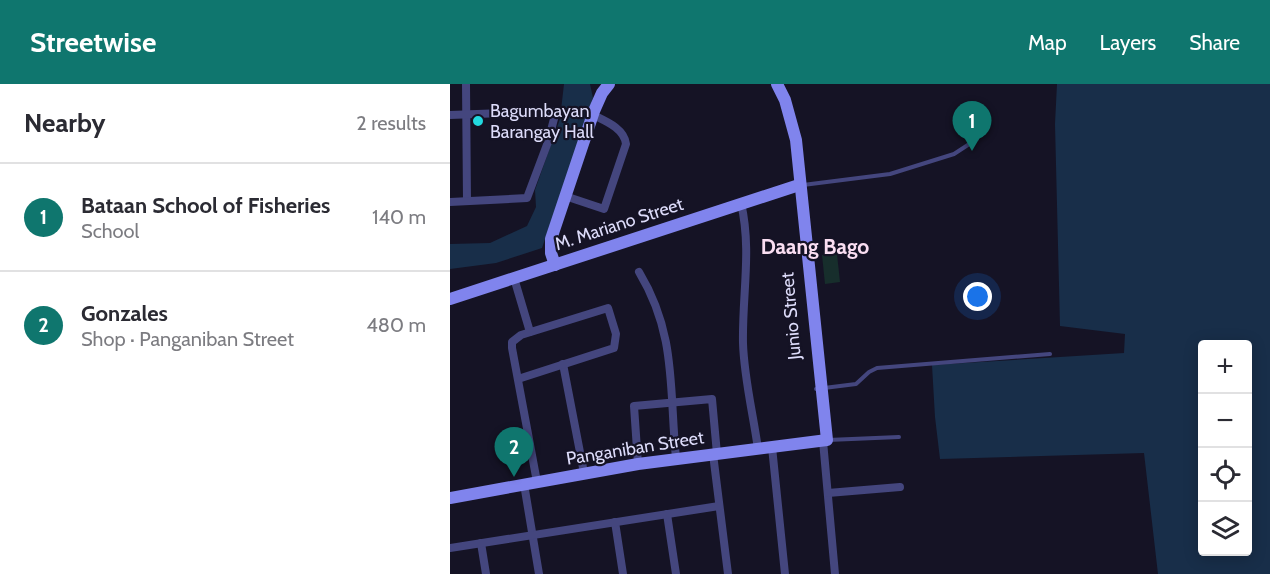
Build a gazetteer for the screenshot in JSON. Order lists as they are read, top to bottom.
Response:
{
  "streets": {
    "street": ["M. Mariano Street", "Junio Street", "Panganiban Street"]
  },
  "crossings": [
    ["M. Mariano Street", "Junio Street"],
    ["Junio Street", "Panganiban Street"]
  ],
  "districts": ["Daang Bago"],
  "places": ["Bagumbayan Barangay Hall"],
  "page": {
    "header": "Streetwise",
    "nav": ["Map", "Layers", "Share"],
    "heading": ["Nearby", "2 results"],
    "pins": ["1", "2"],
    "list": [
      {
        "mark": "1",
        "name": "Bataan School of Fisheries",
        "note": "School",
        "value": "140 m"
      },
      {
        "mark": "2",
        "name": "Gonzales",
        "note": "Shop · Panganiban Street",
        "value": "480 m"
      }
    ],
    "map_buttons": ["+", "−"]
  }
}
